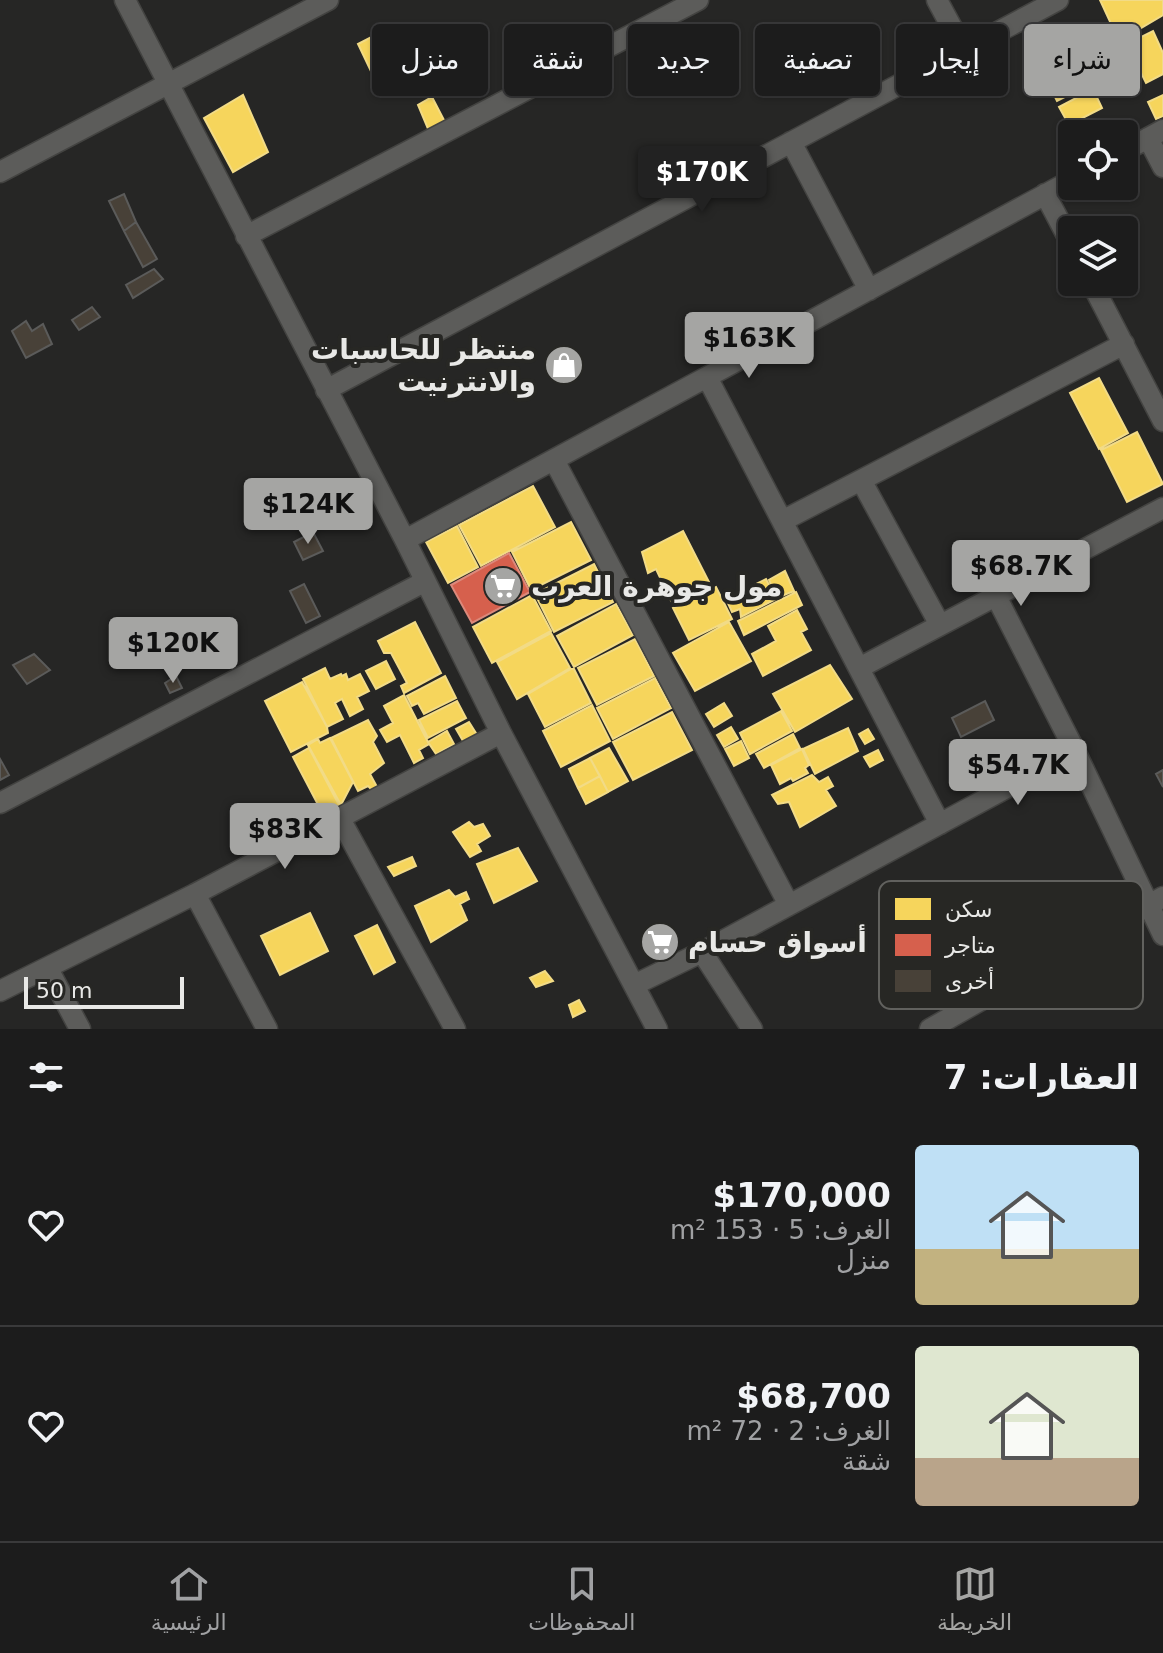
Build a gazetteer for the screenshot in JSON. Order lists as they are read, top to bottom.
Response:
{
  "places": {
    "shop": ["منتظر للحاسبات والانترنيت"],
    "supermarket": ["مول جوهرة العرب", "أسواق حسام"]
  },
  "legend": ["سكن", "متاجر", "أخرى"],
  "scale_bar": "50 m",
  "page": {
    "chip": [
      "شراء",
      "إيجار",
      "تصفية",
      "جديد",
      "شقة",
      "منزل"
    ],
    "price": [
      "$170K",
      "$163K",
      "$124K",
      "$68.7K",
      "$120K",
      "$54.7K",
      "$83K"
    ],
    "scale": "50 m",
    "heading": "العقارات: 7",
    "list": [
      {
        "name": "$170,000",
        "note": "الغرف: 5 · 153 m² · منزل"
      },
      {
        "name": "$68,700",
        "note": "الغرف: 2 · 72 m² · شقة"
      }
    ],
    "tabs": ["الخريطة", "المحفوظات", "الرئيسية"]
  }
}
